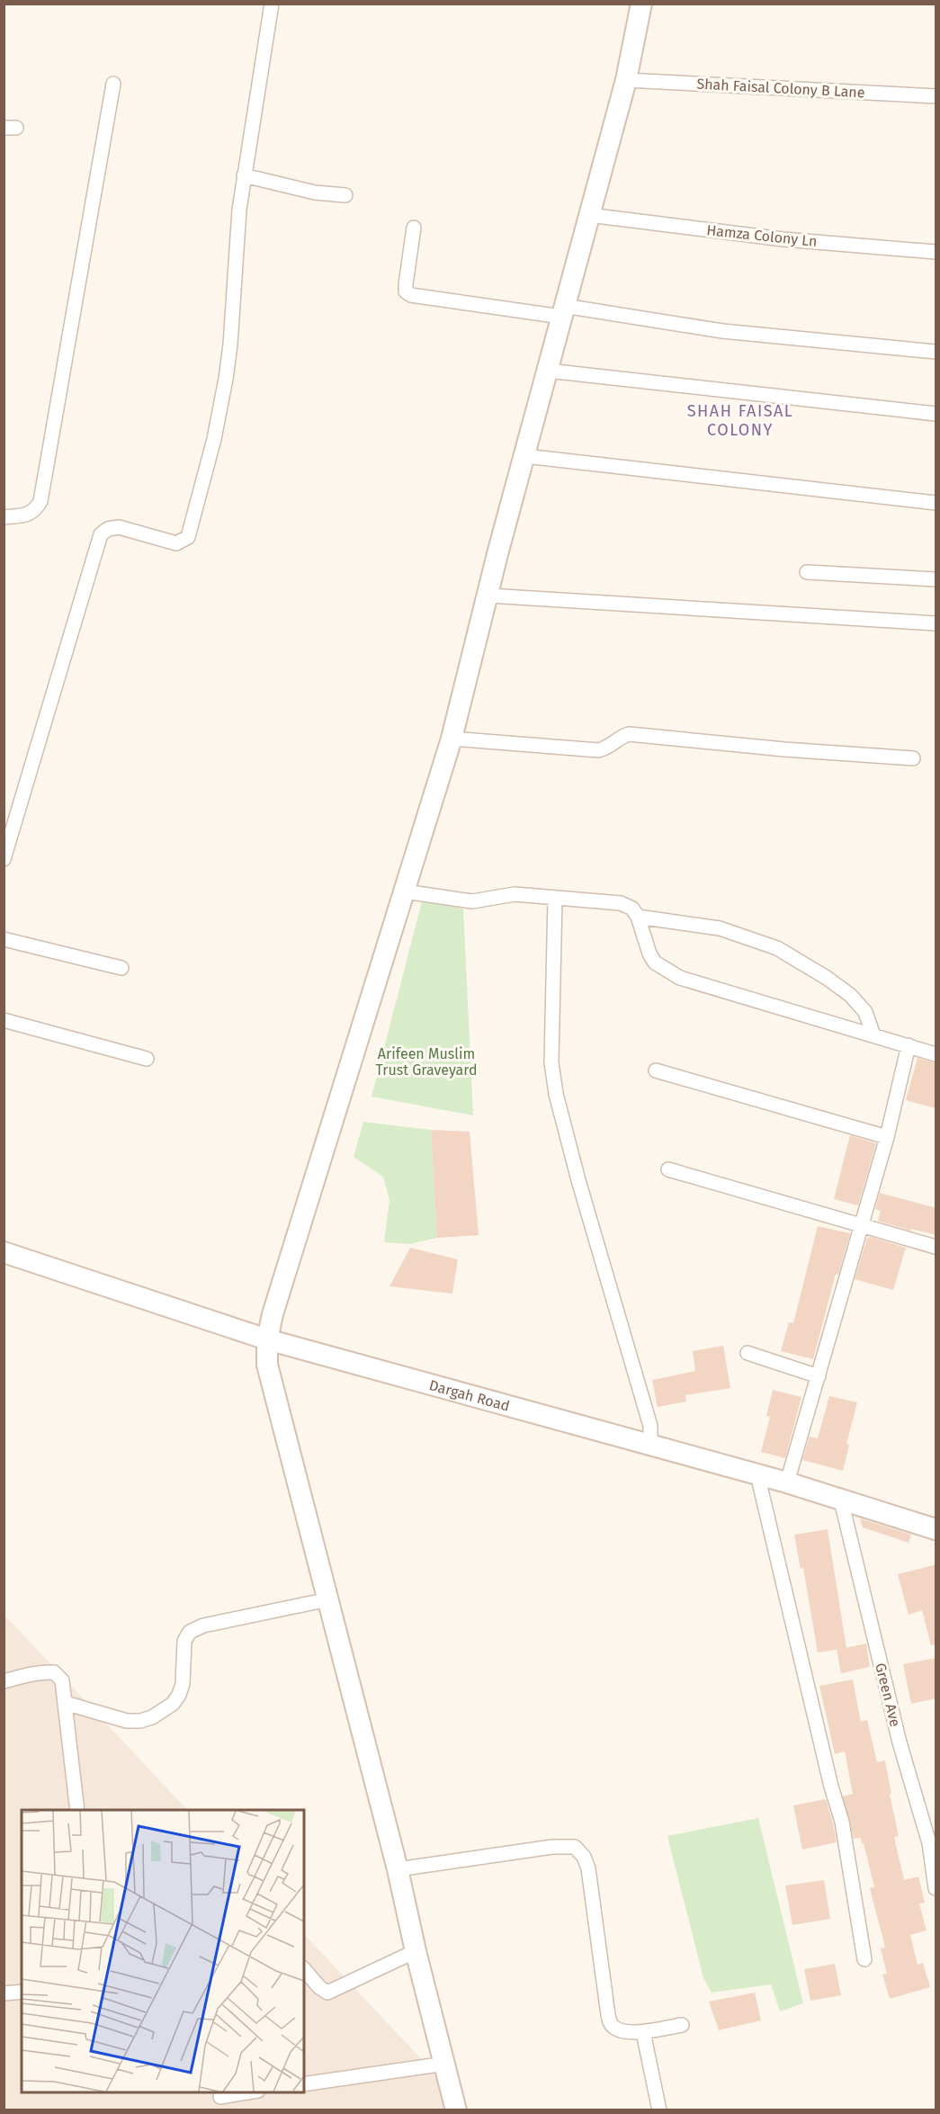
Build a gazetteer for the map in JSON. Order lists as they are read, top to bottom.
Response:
{
  "streets": {
    "street": [
      "Shah Faisal Colony B Lane",
      "Hamza Colony Ln",
      "Dargah Road",
      "Green Ave"
    ]
  },
  "crossings": [
    ["Dargah Road", "Green Ave"]
  ],
  "districts": ["SHAH FAISAL COLONY"],
  "parks": ["Arifeen Muslim Trust Graveyard"]
}
